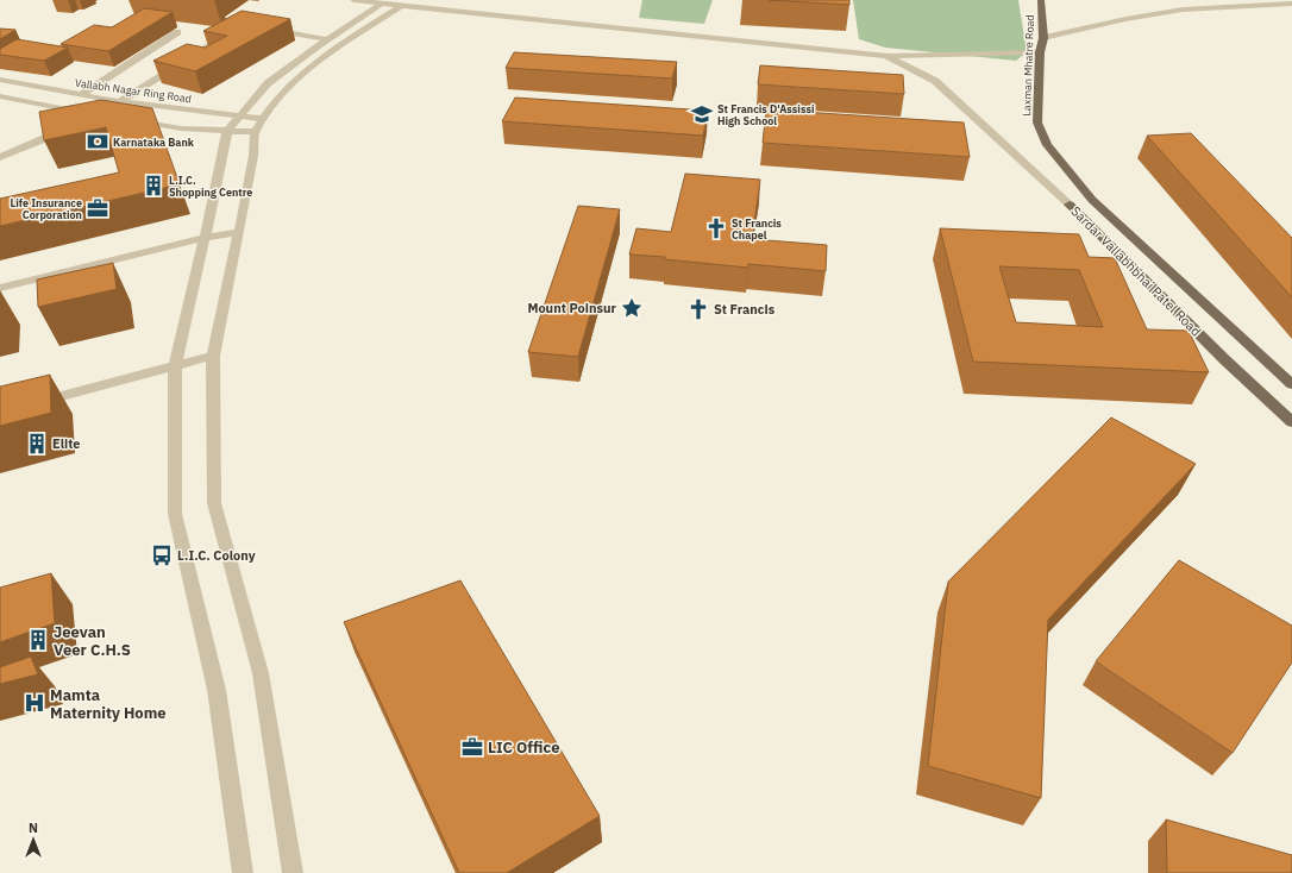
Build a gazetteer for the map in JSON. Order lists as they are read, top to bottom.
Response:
{
  "streets": {
    "main road": ["Laxman Mhatre Road", "Sardar Vallabhbhai Patel Road"],
    "street": ["Vallabh Nagar Ring Road"]
  },
  "crossings": [
    ["Laxman Mhatre Road", "Sardar Vallabhbhai Patel Road"]
  ],
  "places": {
    "school or university": ["St Francis D'Assissi High School"],
    "bank": ["Karnataka Bank"],
    "building": ["L.I.C. Shopping Centre", "Elite", "Jeevan Veer C.H.S"],
    "office": ["Life Insurance Corporation", "LIC Office"],
    "church": ["St Francis Chapel", "St Francis"],
    "place": ["Mount Poinsur"],
    "bus stop": ["L.I.C. Colony"],
    "hospital": ["Mamta Maternity Home"]
  },
  "north": "top"
}
